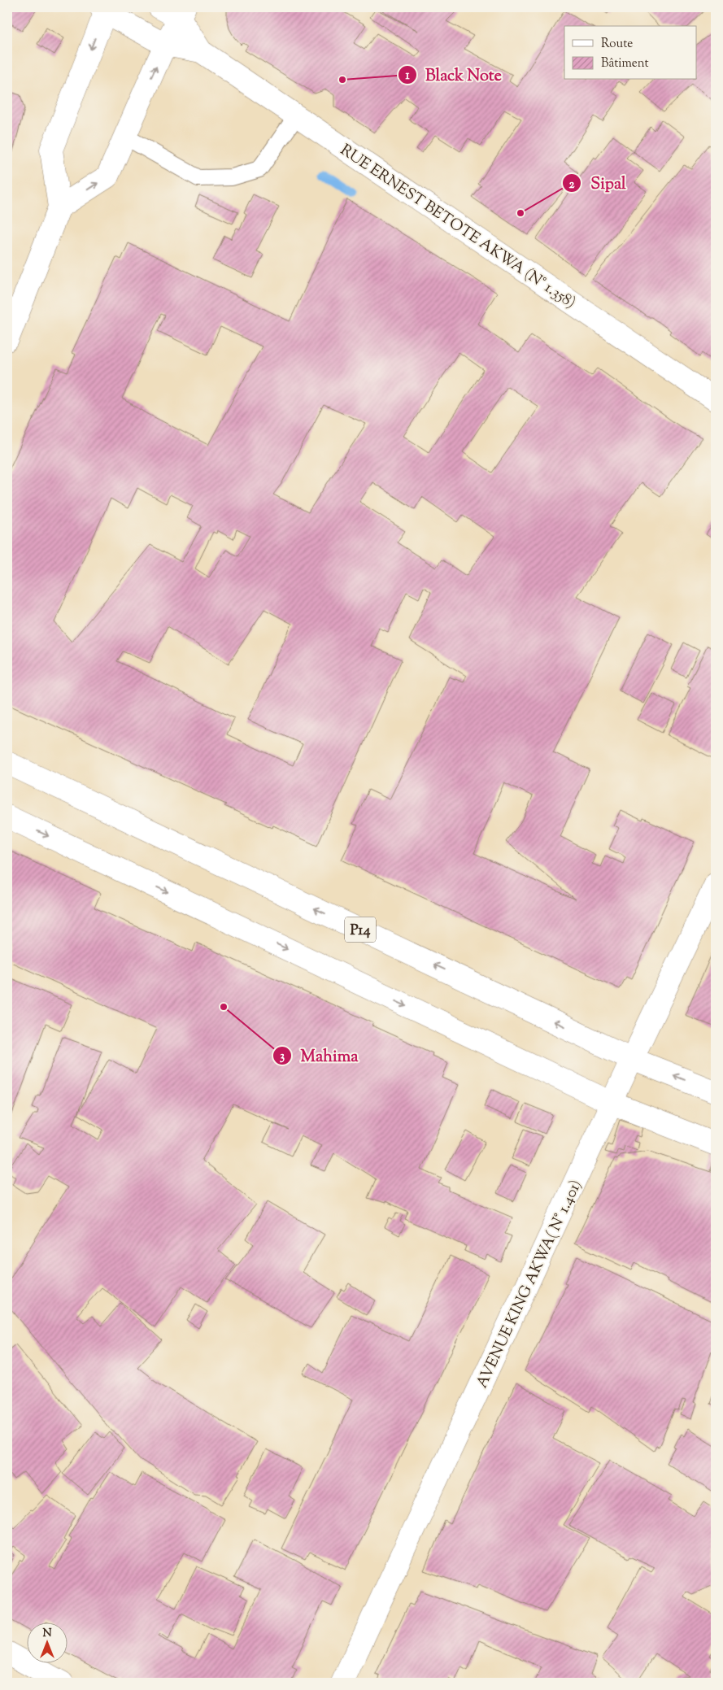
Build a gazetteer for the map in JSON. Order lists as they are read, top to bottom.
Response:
{
  "streets": {
    "main road": ["RUE ERNEST BETOTE AKWA (N° 1.358)", "P14", "AVENUE KING AKWA( N° 1.401)"]
  },
  "crossings": [
    ["P14", "AVENUE KING AKWA( N° 1.401)"]
  ],
  "places": ["Black Note", "Sipal", "Mahima"],
  "legend": ["Route", "Bâtiment"],
  "north": "top"
}
